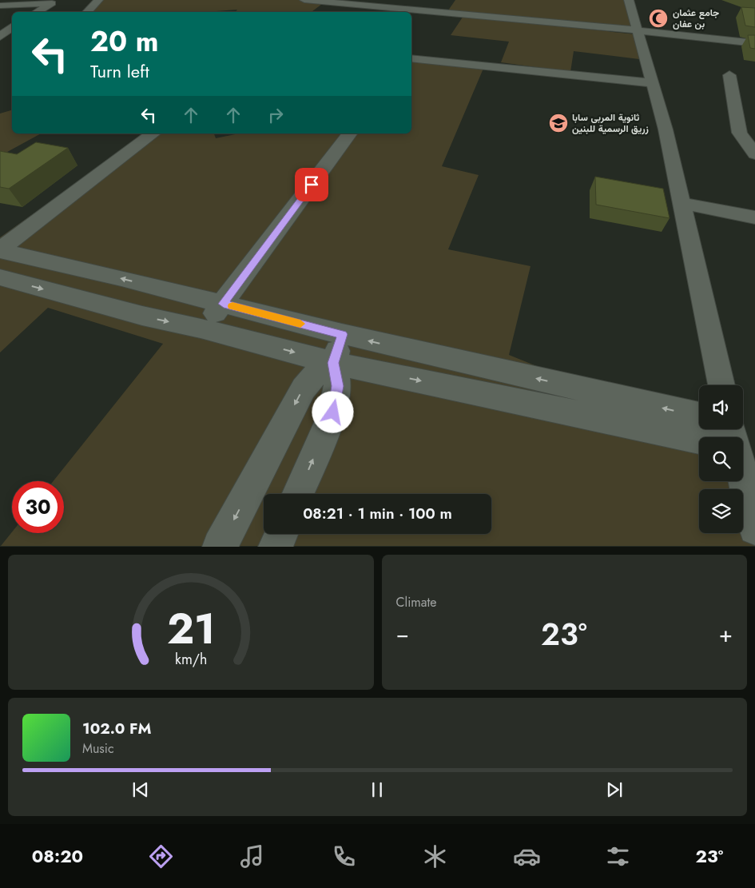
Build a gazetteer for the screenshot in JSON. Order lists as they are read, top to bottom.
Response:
{
  "places": {
    "mosque": ["جامع عثمان بن عفان"],
    "school or university": ["ثانوية المربي سابا زريق الرسمية للبنين"]
  },
  "page": {
    "turn": ["20 m", "Turn left"],
    "limit": "30",
    "trip": "08:21 · 1 min · 100 m",
    "tile": "Climate",
    "heat": ["−", "23°", "+"],
    "song": ["102.0 FM", "Music"],
    "tabs": ["08:20", "23°"],
    "gauge": ["21", "km/h"]
  }
}
